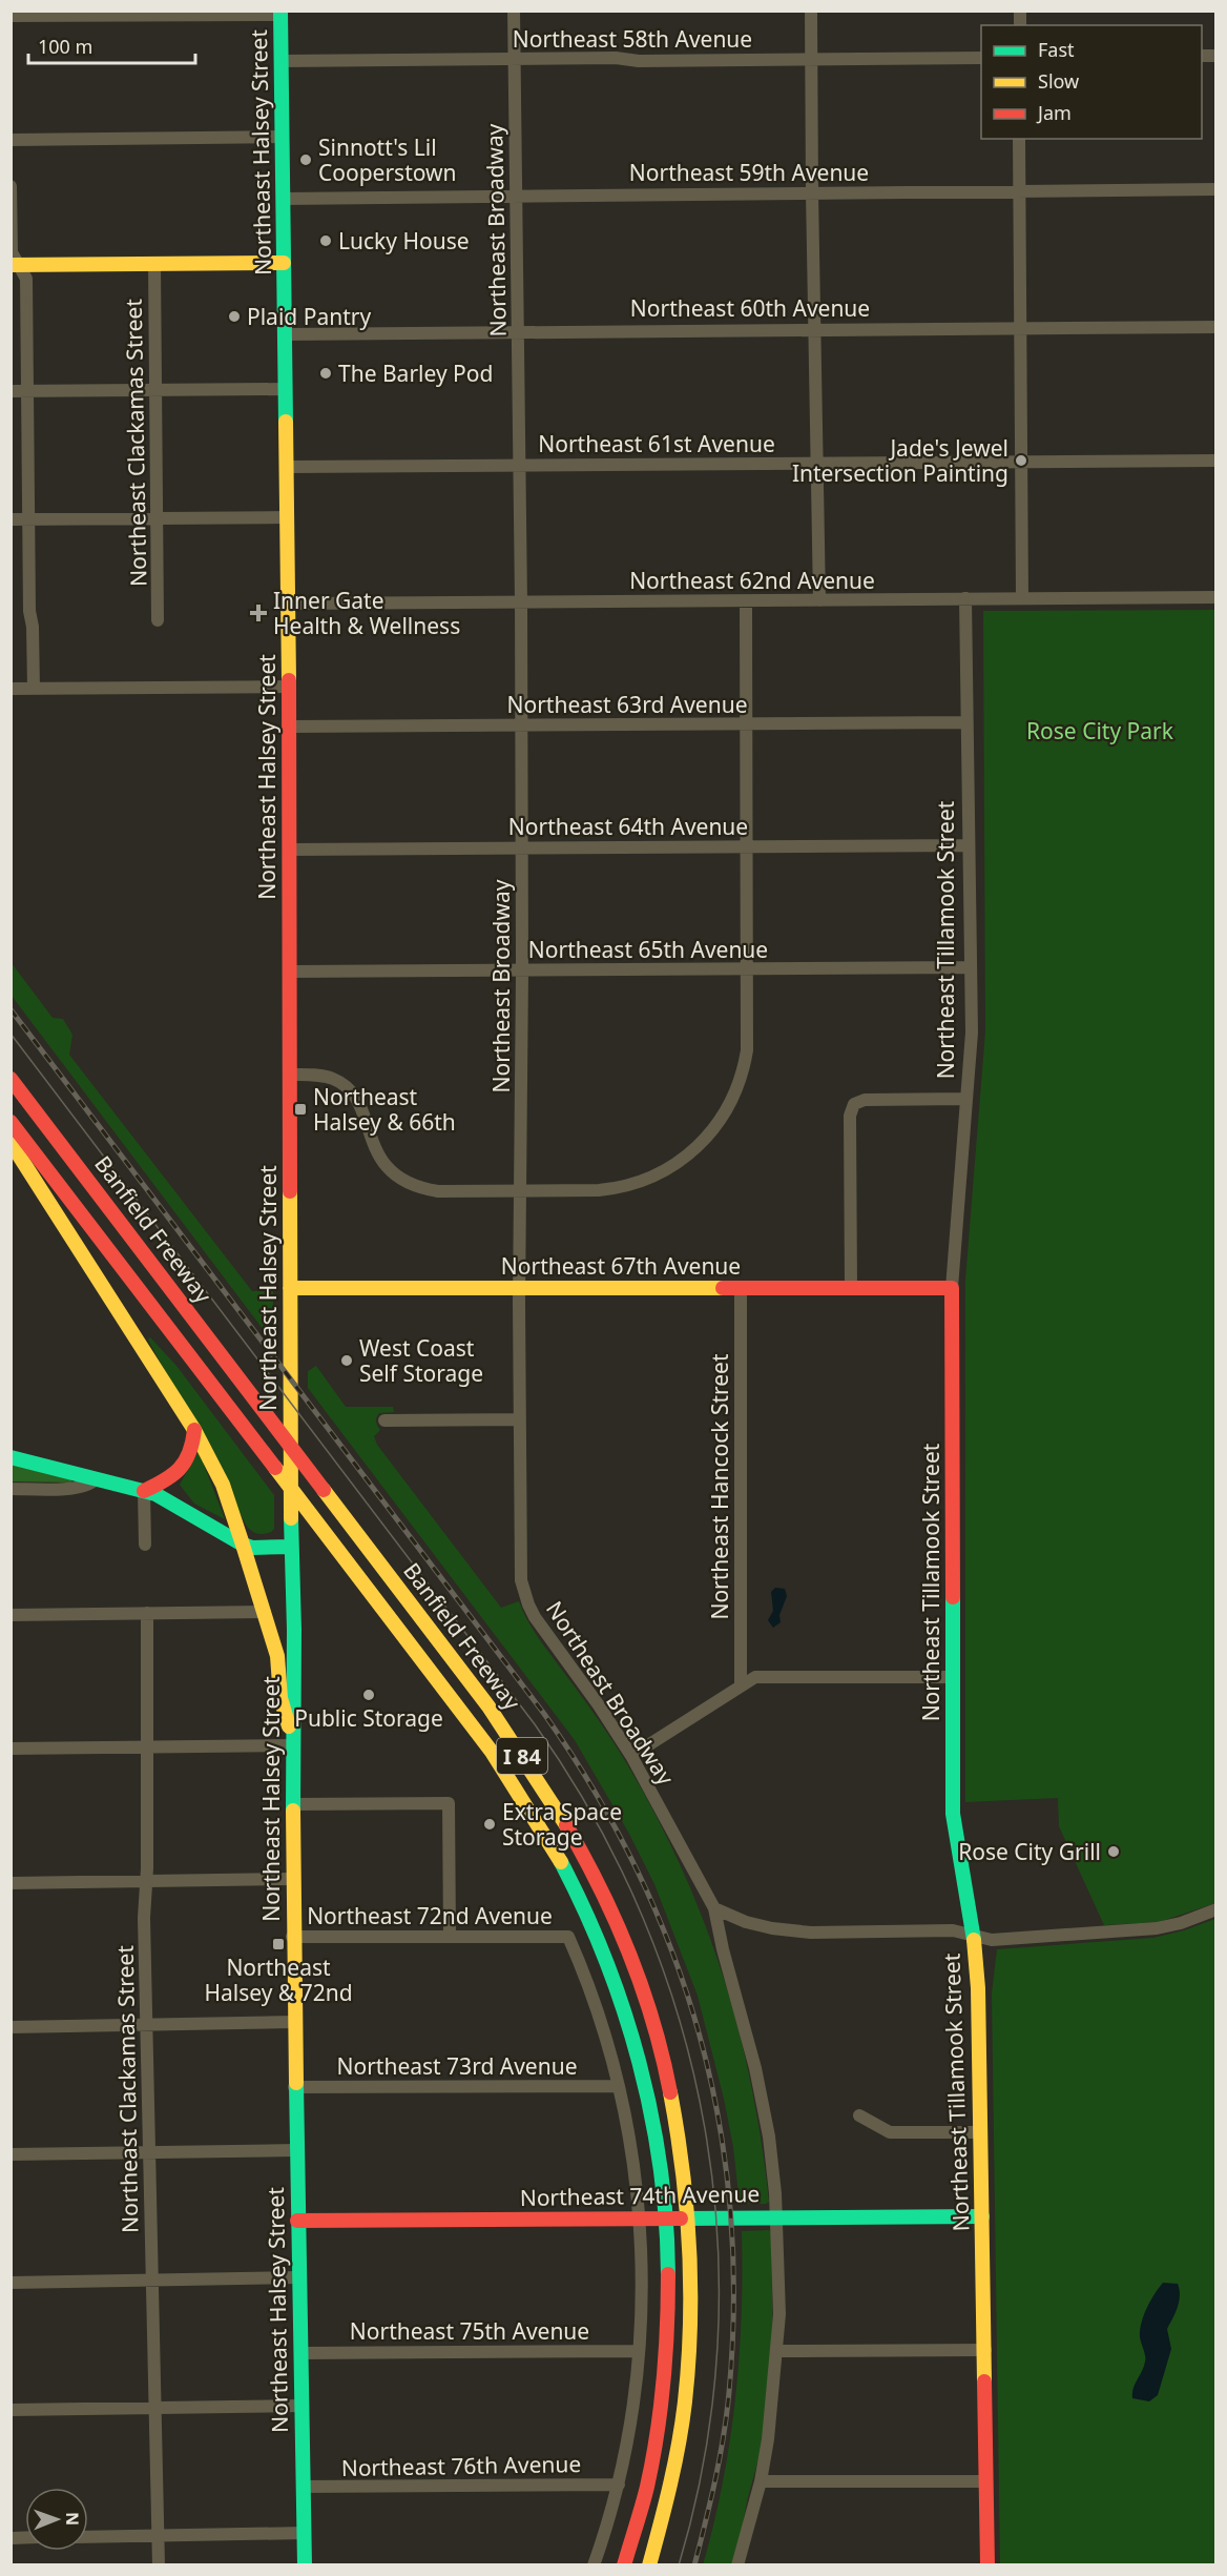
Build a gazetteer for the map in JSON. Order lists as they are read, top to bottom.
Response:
{
  "streets": {
    "main road": [
      "Northeast Halsey Street",
      "Northeast Tillamook Street",
      "Banfield Freeway",
      "Northeast 67th Avenue",
      "I 84",
      "Northeast 74th Avenue"
    ],
    "street": [
      "Northeast 58th Avenue",
      "Northeast 59th Avenue",
      "Northeast Broadway",
      "Northeast 60th Avenue",
      "Northeast Clackamas Street",
      "Northeast 61st Avenue",
      "Northeast 62nd Avenue",
      "Northeast 63rd Avenue",
      "Northeast 64th Avenue",
      "Northeast 65th Avenue",
      "Northeast Hancock Street",
      "Northeast 72nd Avenue",
      "Northeast 73rd Avenue",
      "Northeast 75th Avenue",
      "Northeast 76th Avenue"
    ]
  },
  "crossings": [
    ["Northeast 58th Avenue", "Northeast Halsey Street"],
    ["Northeast 58th Avenue", "Northeast Broadway"],
    ["Northeast Halsey Street", "Northeast 59th Avenue"],
    ["Northeast Halsey Street", "Northeast 60th Avenue"],
    ["Northeast Halsey Street", "Northeast 61st Avenue"],
    ["Northeast Halsey Street", "Northeast 62nd Avenue"],
    ["Northeast Halsey Street", "Northeast 63rd Avenue"],
    ["Northeast Halsey Street", "Northeast 64th Avenue"],
    ["Northeast Halsey Street", "Northeast 65th Avenue"],
    ["Northeast Halsey Street", "Northeast 67th Avenue"],
    ["Northeast Halsey Street", "Northeast 72nd Avenue"],
    ["Northeast Halsey Street", "Northeast 73rd Avenue"],
    ["Northeast Halsey Street", "Northeast 74th Avenue"],
    ["Northeast Halsey Street", "Northeast 75th Avenue"],
    ["Northeast Halsey Street", "Northeast 76th Avenue"],
    ["Northeast 59th Avenue", "Northeast Broadway"],
    ["Northeast Broadway", "Northeast 60th Avenue"],
    ["Northeast Broadway", "Northeast 61st Avenue"],
    ["Northeast Broadway", "Northeast 62nd Avenue"],
    ["Northeast Broadway", "Northeast 63rd Avenue"],
    ["Northeast Broadway", "Northeast 64th Avenue"],
    ["Northeast Broadway", "Northeast 65th Avenue"],
    ["Northeast Broadway", "Northeast 67th Avenue"],
    ["Northeast Broadway", "Northeast 74th Avenue"],
    ["Northeast 62nd Avenue", "Northeast Tillamook Street"],
    ["Northeast 63rd Avenue", "Northeast Tillamook Street"],
    ["Northeast 64th Avenue", "Northeast Tillamook Street"],
    ["Northeast Tillamook Street", "Northeast 65th Avenue"],
    ["Northeast Tillamook Street", "Northeast 67th Avenue"],
    ["Northeast Tillamook Street", "Northeast 74th Avenue"],
    ["Northeast 67th Avenue", "Northeast Hancock Street"],
    ["Northeast 72nd Avenue", "Northeast 73rd Avenue"]
  ],
  "parks": ["Rose City Park"],
  "places": {
    "other": [
      "Sinnott's Lil Cooperstown",
      "Lucky House",
      "Plaid Pantry",
      "The Barley Pod",
      "Jade's Jewel Intersection Painting",
      "West Coast Self Storage",
      "Public Storage",
      "Extra Space Storage",
      "Rose City Grill"
    ],
    "health": ["Inner Gate Health & Wellness"],
    "transit": ["Northeast Halsey & 66th", "Northeast Halsey & 72nd"]
  },
  "legend": ["Fast", "Slow", "Jam"],
  "scale_bar": "100 m",
  "north": "right"
}
